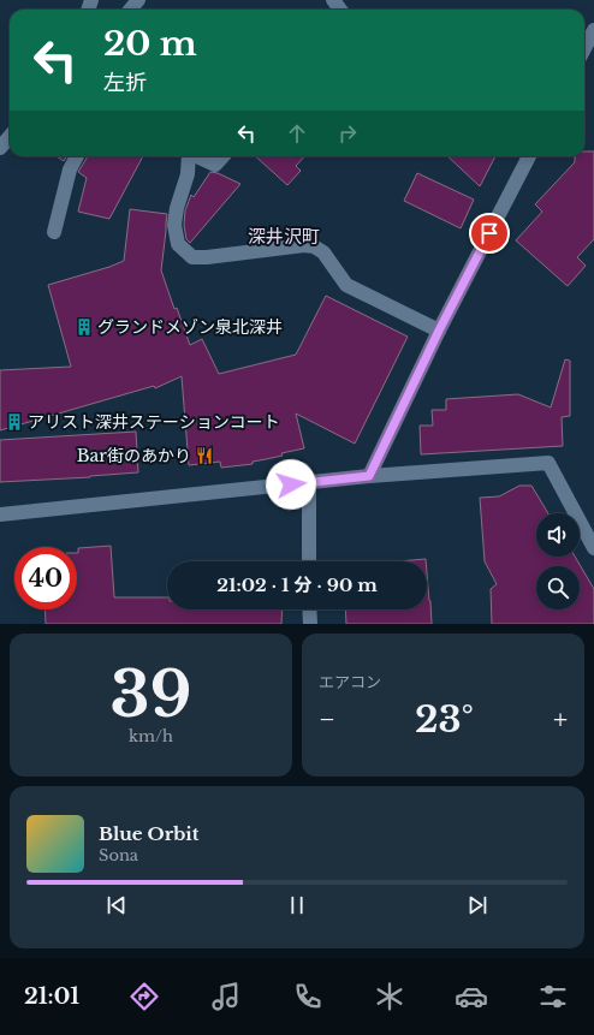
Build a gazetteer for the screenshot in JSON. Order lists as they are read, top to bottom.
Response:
{
  "districts": ["深井沢町"],
  "places": {
    "building": ["グランドメゾン泉北深井", "アリスト深井ステーションコート"],
    "restaurant": ["Bar街のあかり"]
  },
  "page": {
    "turn": ["20 m", "左折"],
    "limit": "40",
    "trip": "21:02 · 1 分 · 90 m",
    "tile": [
      ["39", "km/h"],
      "エアコン"
    ],
    "heat": ["−", "23°", "+"],
    "song": ["Blue Orbit", "Sona"],
    "tabs": "21:01"
  }
}
